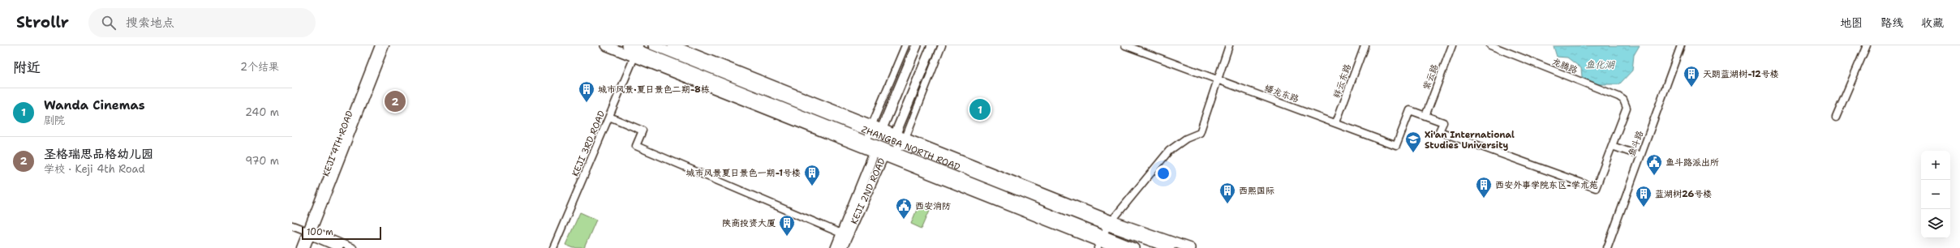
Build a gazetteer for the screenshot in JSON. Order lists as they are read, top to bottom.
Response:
{
  "streets": {
    "main road": ["ZHANGBA NORTH ROAD", "KEJI 2ND ROAD"],
    "street": [
      "龙腾路",
      "紫云路",
      "祥云东路",
      "蟠龙东路",
      "KEJI 4TH ROAD",
      "KEJI 3RD ROAD",
      "鱼斗路"
    ]
  },
  "crossings": [
    ["紫云路", "蟠龙东路"],
    ["祥云东路", "蟠龙东路"],
    ["KEJI 3RD ROAD", "ZHANGBA NORTH ROAD"],
    ["ZHANGBA NORTH ROAD", "KEJI 2ND ROAD"]
  ],
  "water": ["鱼化湖"],
  "places": {
    "building": [
      "天朗蓝湖树-12号楼",
      "城市风景·夏日景色二期-8栋",
      "城市风景夏日景色一期-1号楼",
      "西安外事学院东区-学术苑",
      "西熙国际",
      "蓝湖树26号楼",
      "陕商投资大厦"
    ],
    "school or university": ["Xi'an International Studies University"],
    "public building": ["鱼斗路派出所", "西安消防"]
  },
  "scale_bar": "100 m",
  "page": {
    "header": "Strollr",
    "search": "搜索地点",
    "nav": ["地图", "路线", "收藏"],
    "heading": ["附近", "2个结果"],
    "list": [
      {
        "mark": "1",
        "name": "Wanda Cinemas",
        "note": "剧院",
        "value": "240 m"
      },
      {
        "mark": "2",
        "name": "圣格瑞思品格幼儿园",
        "note": "学校 · Keji 4th Road",
        "value": "970 m"
      }
    ],
    "pins": ["2", "1"],
    "map_buttons": ["+", "−"],
    "scale": "100 m"
  }
}
